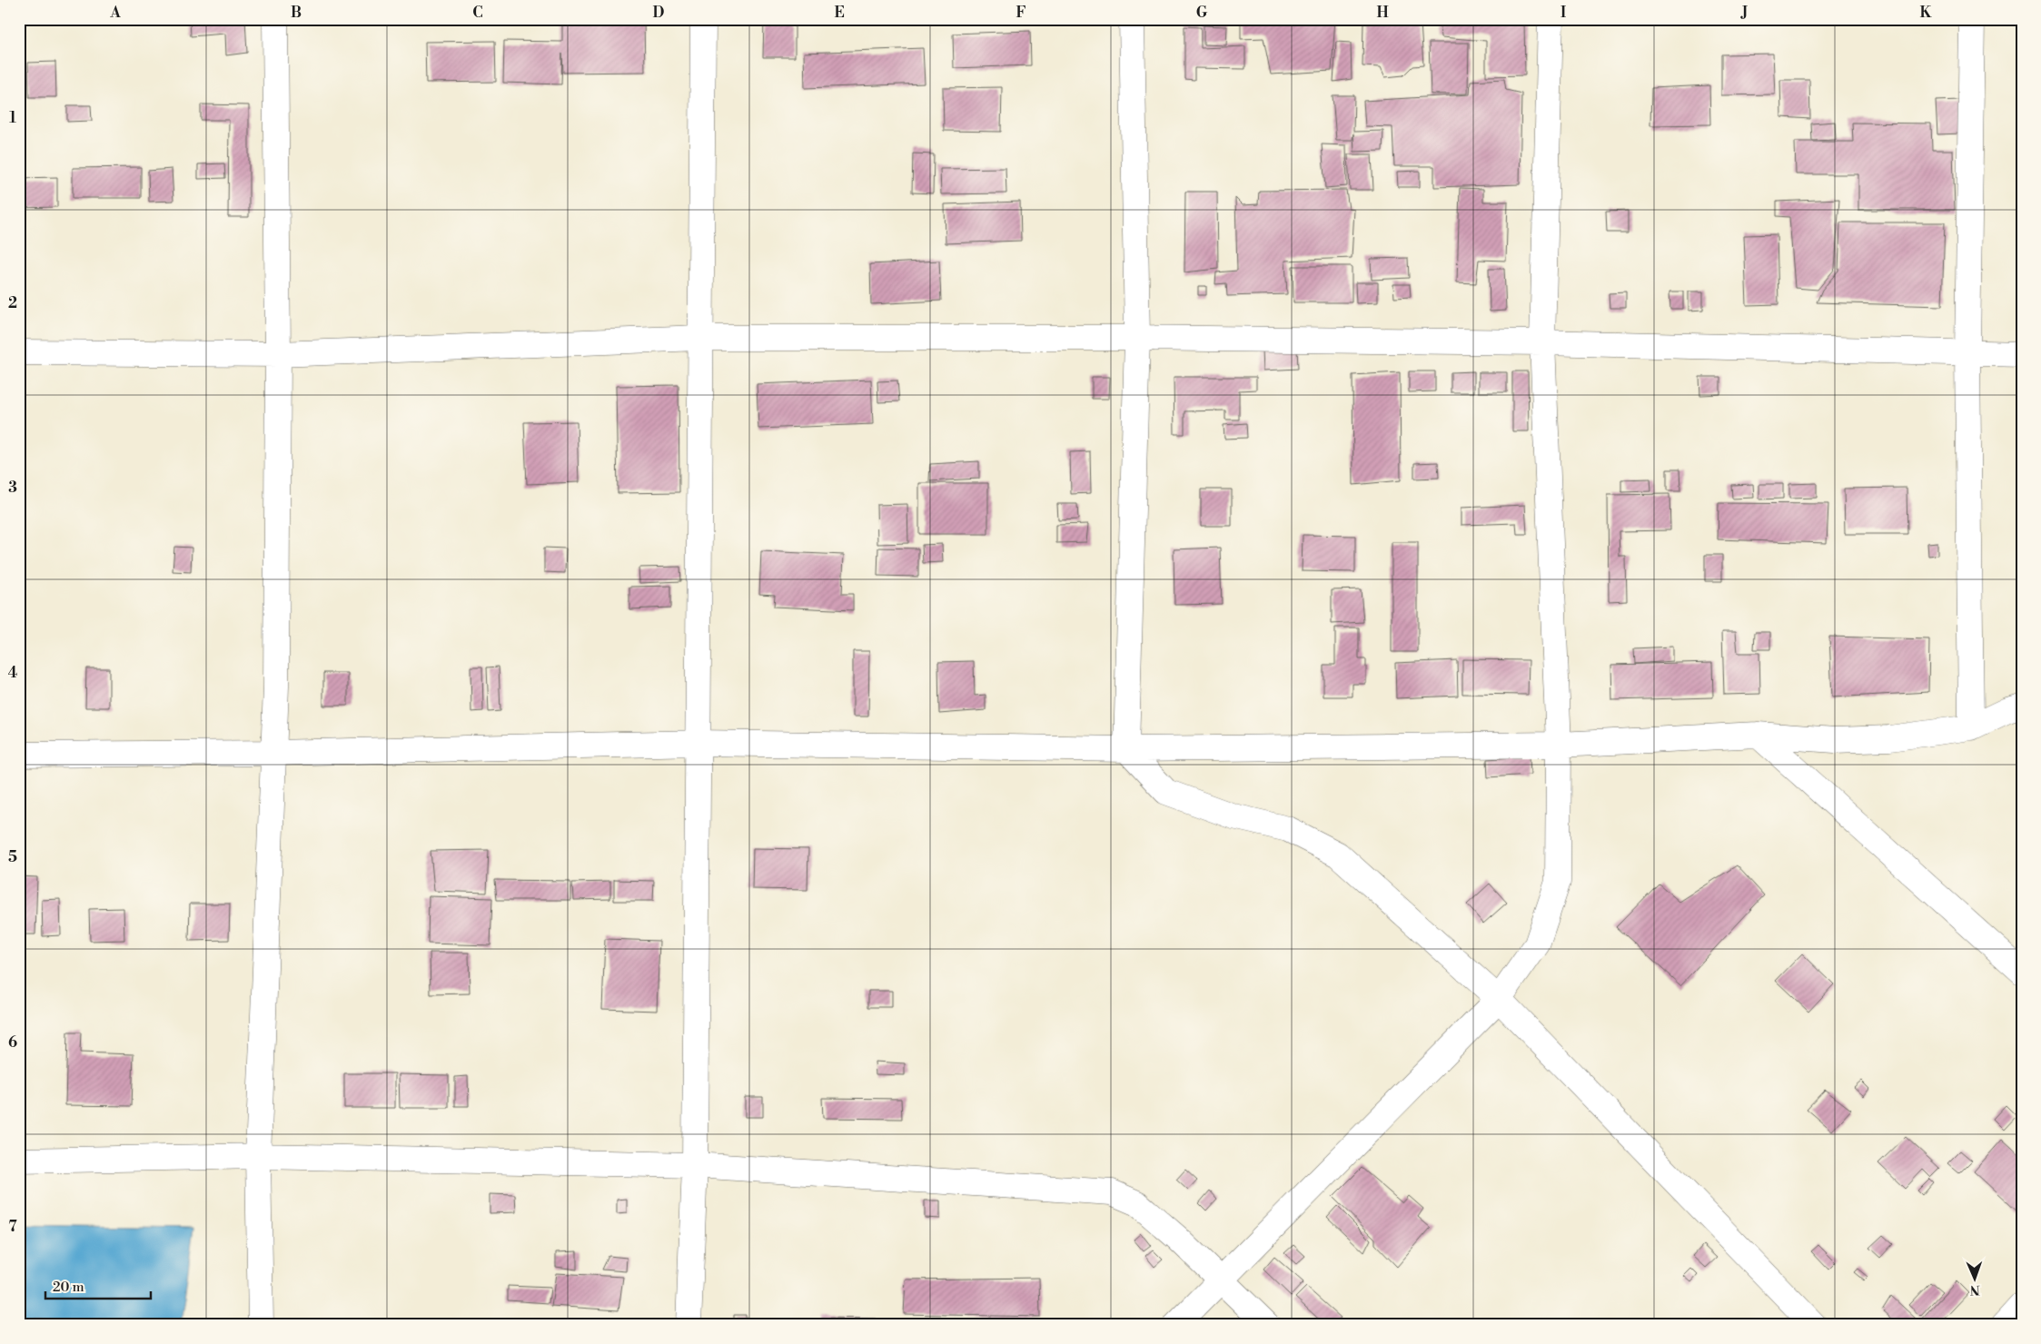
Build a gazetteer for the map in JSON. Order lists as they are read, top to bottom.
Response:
{
  "scale_bar": "20 m",
  "north": "bottom",
  "grid": {
    "columns": [
      "A",
      "B",
      "C",
      "D",
      "E",
      "F",
      "G",
      "H",
      "I",
      "J",
      "K"
    ],
    "rows": [
      "1",
      "2",
      "3",
      "4",
      "5",
      "6",
      "7"
    ]
  }
}
